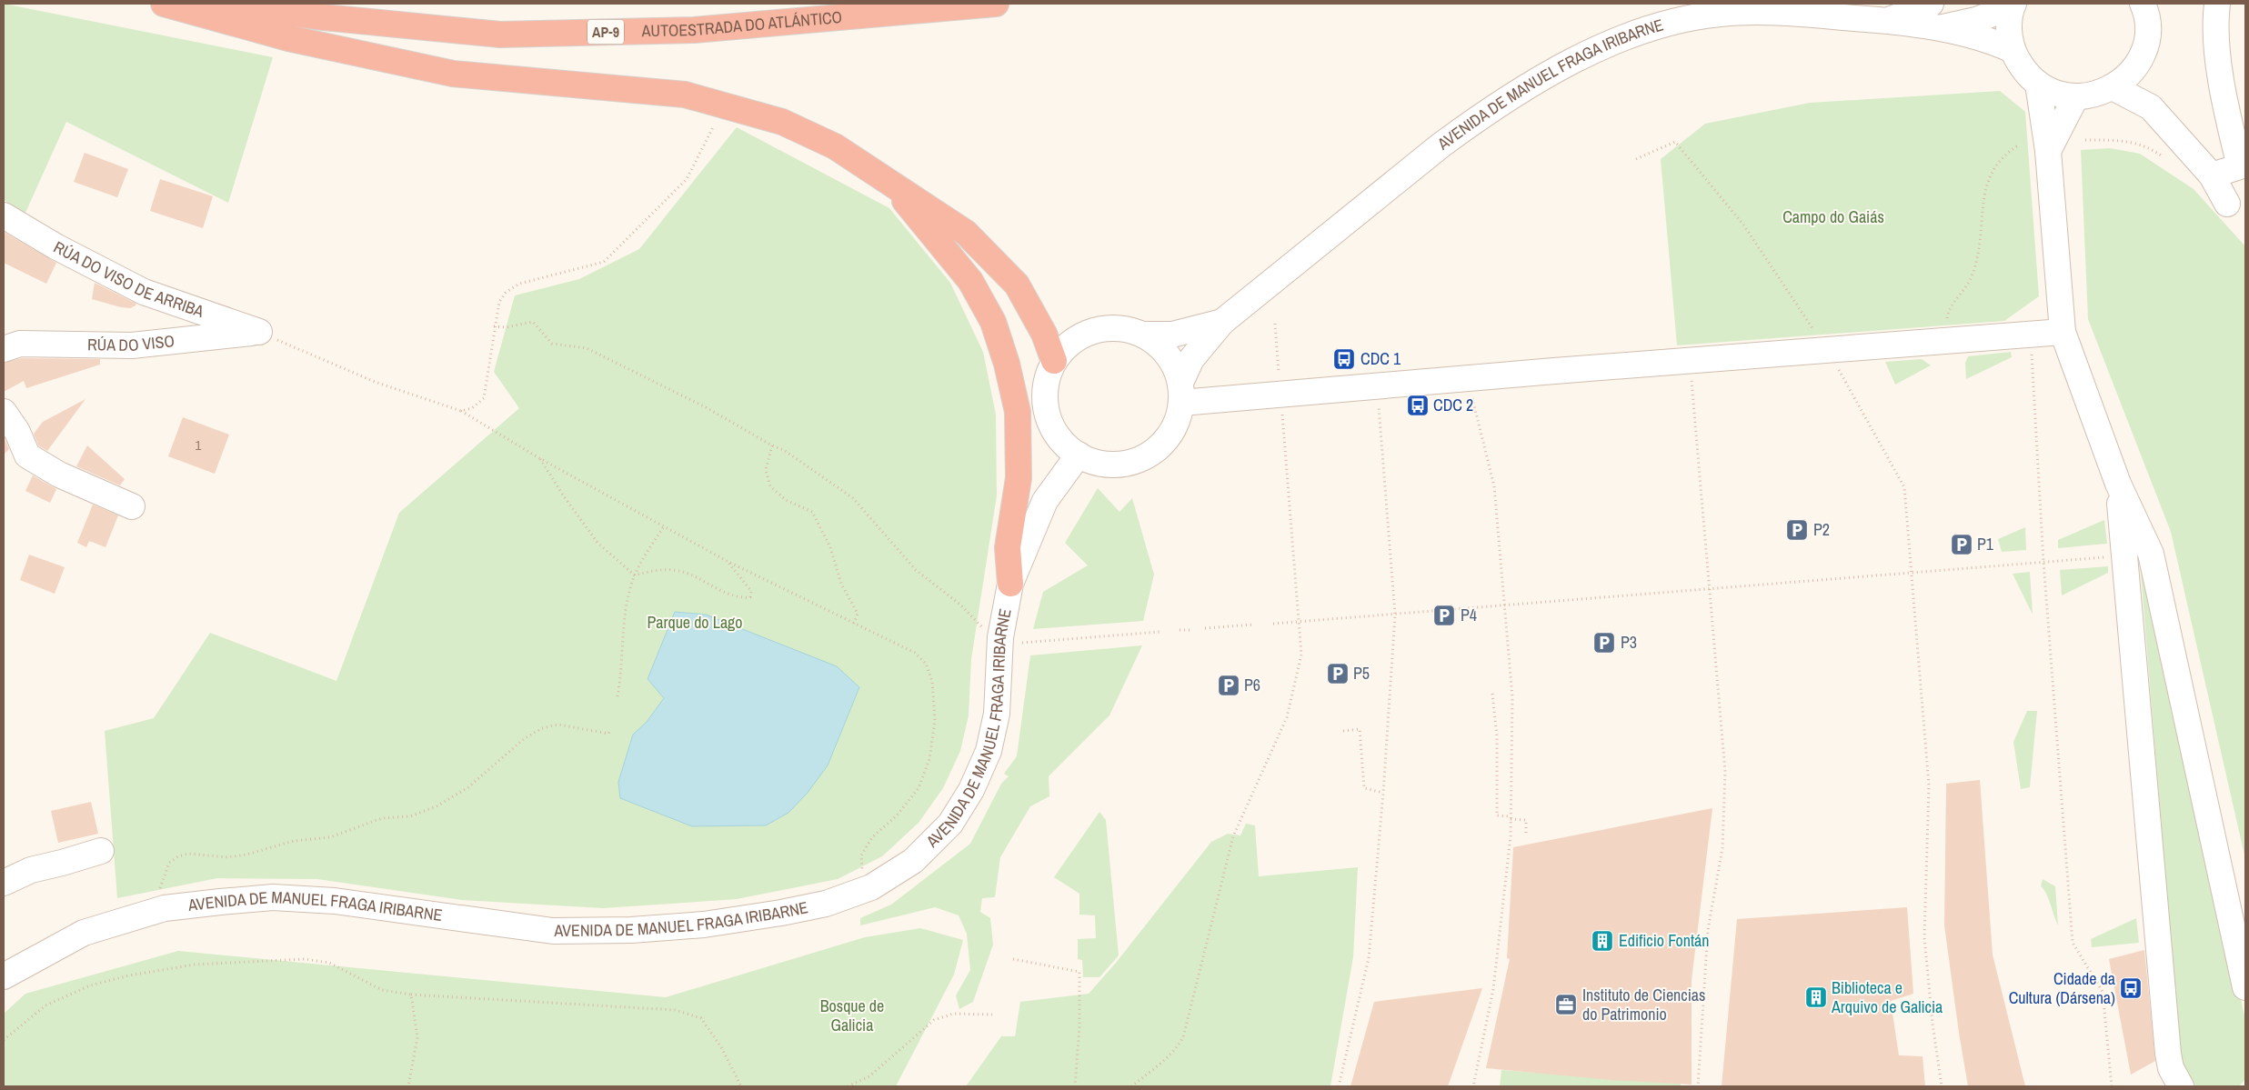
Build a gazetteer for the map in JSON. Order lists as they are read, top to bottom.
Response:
{
  "streets": {
    "highway": ["AUTOESTRADA DO ATLÁNTICO", "AP-9"],
    "street": ["AVENIDA DE MANUEL FRAGA IRIBARNE", "RÚA DO VISO DE ARRIBA", "RÚA DO VISO"]
  },
  "crossings": [
    ["RÚA DO VISO DE ARRIBA", "RÚA DO VISO"]
  ],
  "parks": ["Campo do Gaiás", "Parque do Lago", "Bosque de Galicia"],
  "places": {
    "bus stop": ["CDC 1", "CDC 2", "Cidade da Cultura (Dársena)"],
    "parking": [
      "P2",
      "P1",
      "P4",
      "P3",
      "P5",
      "P6"
    ],
    "building": ["Edificio Fontán", "Biblioteca e Arquivo de Galicia"],
    "office": ["Instituto de Ciencias do Patrimonio"]
  },
  "house_numbers": ["1"]
}
